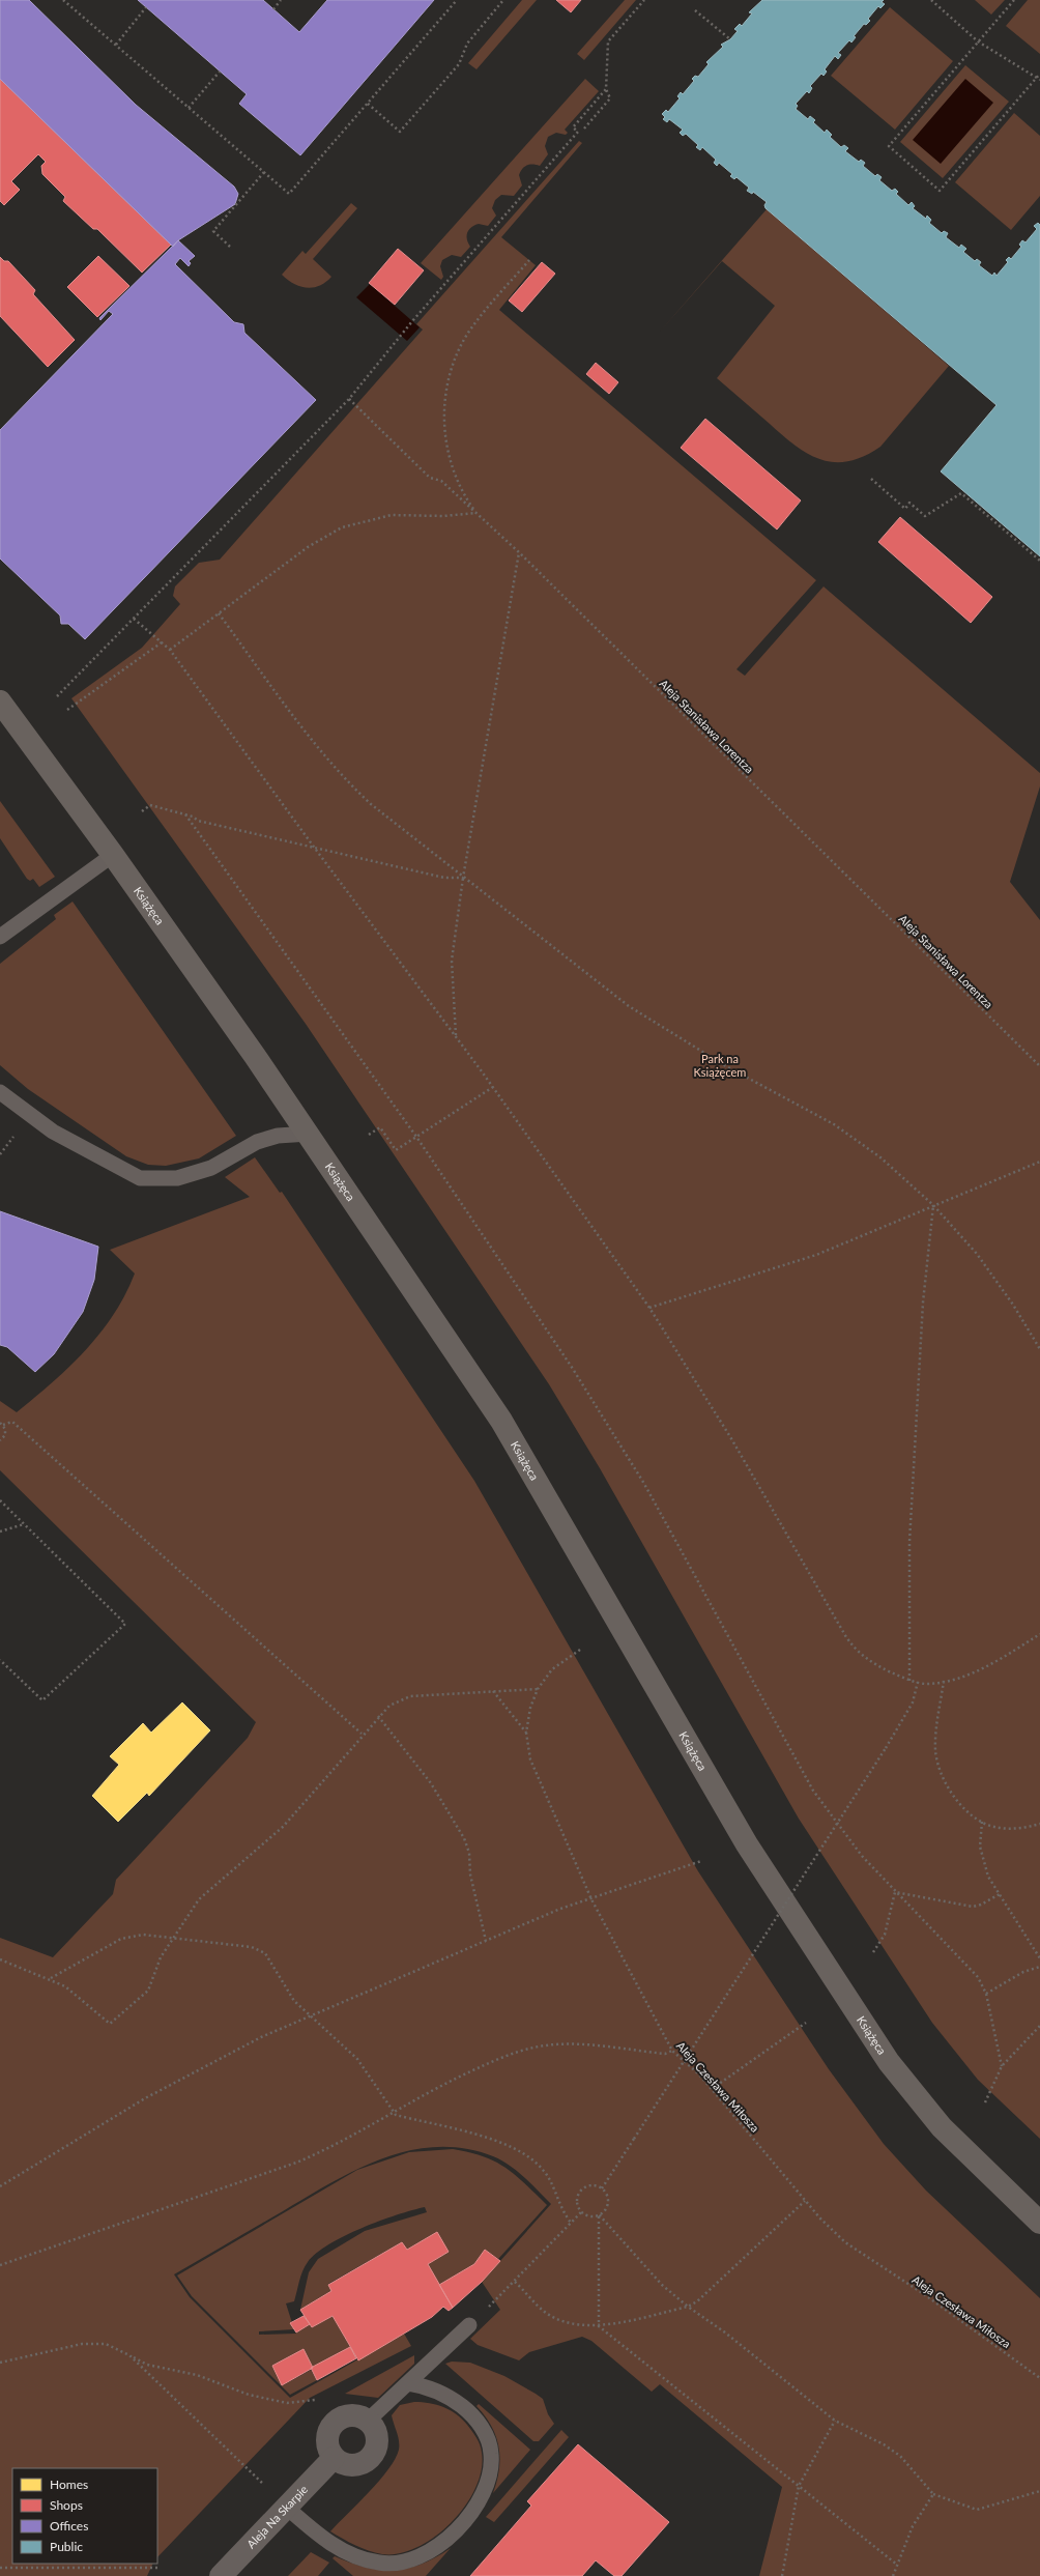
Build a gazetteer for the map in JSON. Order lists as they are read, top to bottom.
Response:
{
  "streets": {
    "street": ["Książęca", "Aleja Na Skarpie"],
    "path": ["Aleja Stanisława Lorentza", "Aleja Czesława Miłosza"]
  },
  "parks": ["Park na Książęcem"],
  "legend": [
    "Homes",
    "Shops",
    "Offices",
    "Public"
  ]
}
